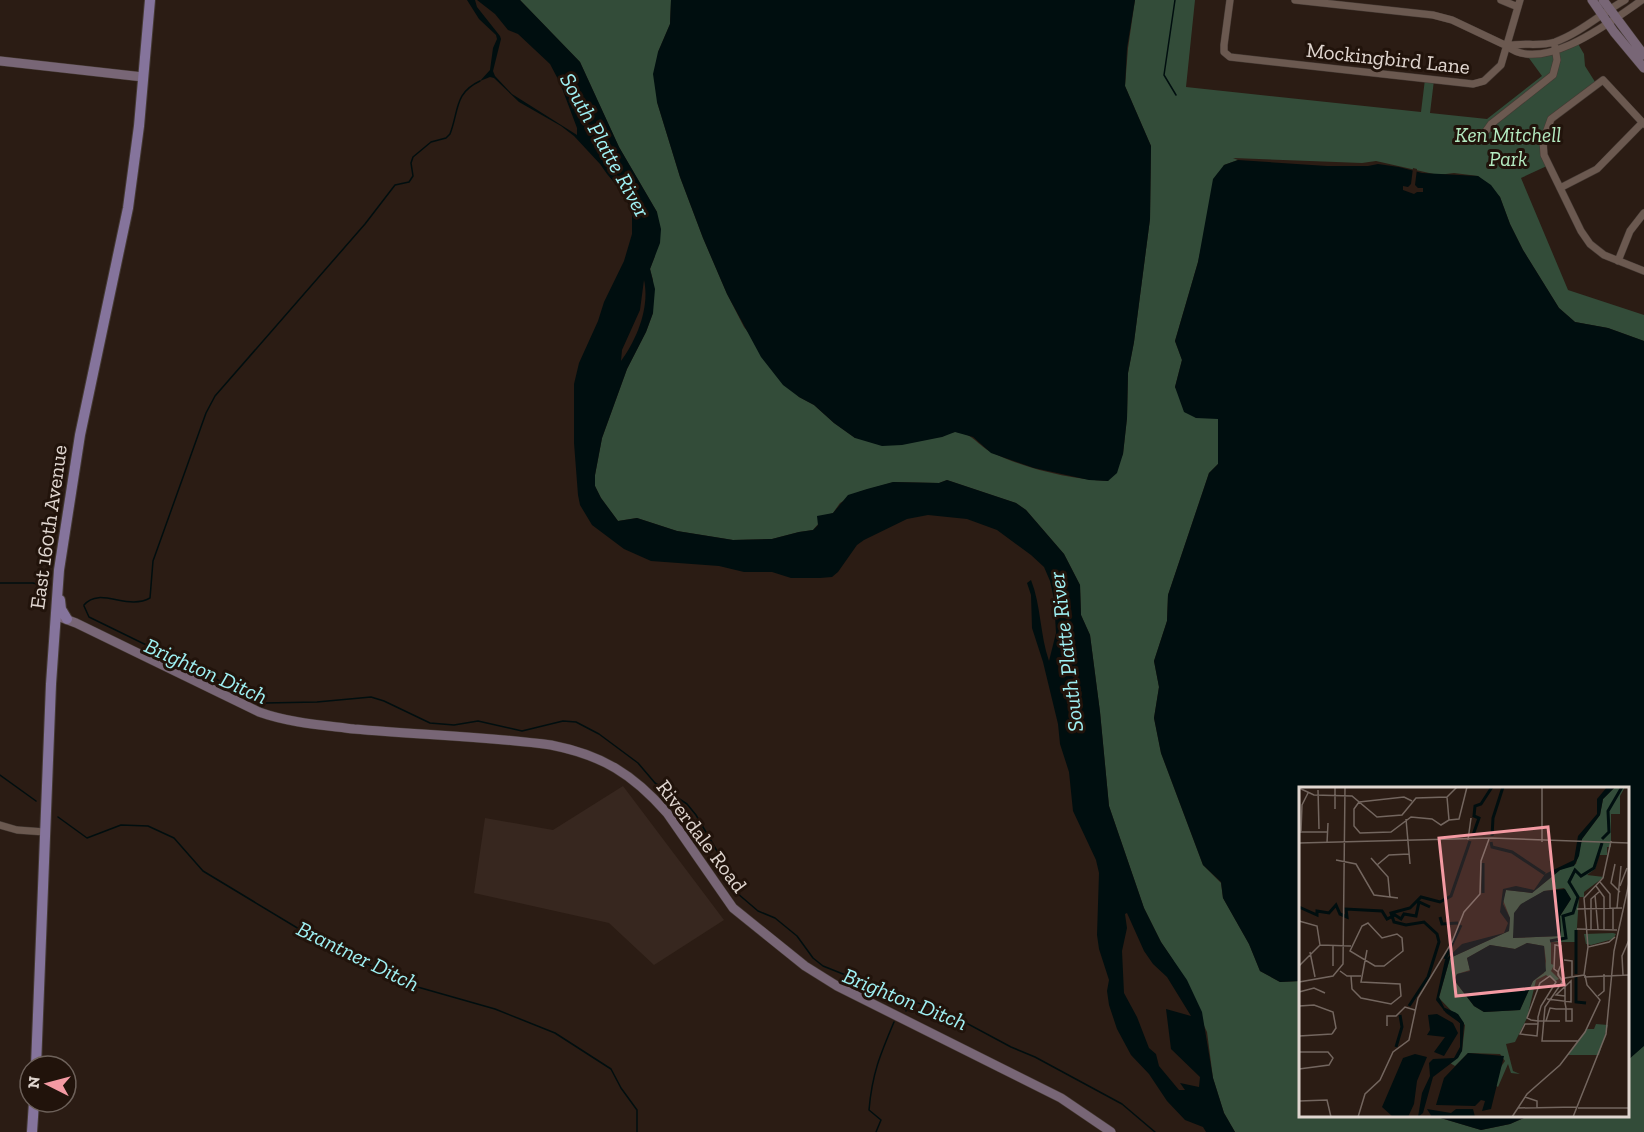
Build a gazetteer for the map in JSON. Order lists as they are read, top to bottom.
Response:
{
  "streets": {
    "main road": ["East 160th Avenue"],
    "street": ["Mockingbird Lane", "Riverdale Road"]
  },
  "crossings": [
    ["East 160th Avenue", "Riverdale Road"]
  ],
  "water": ["South Platte River", "Brighton Ditch", "Brantner Ditch"],
  "parks": ["Ken Mitchell Park"],
  "north": "left"
}
